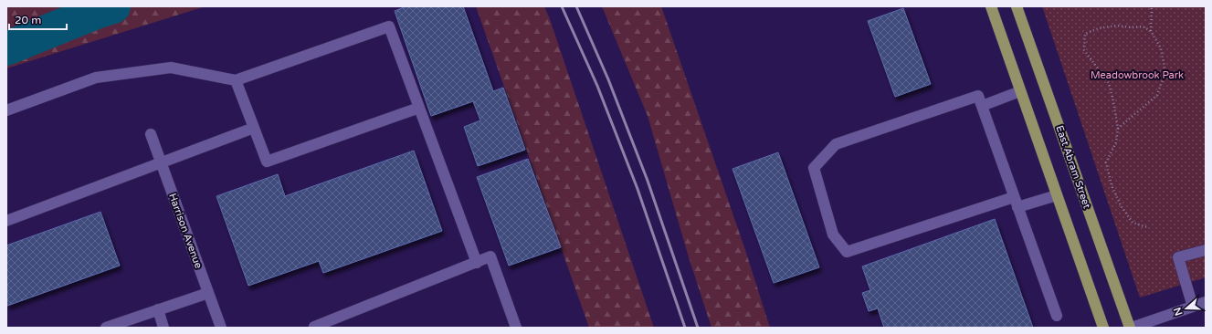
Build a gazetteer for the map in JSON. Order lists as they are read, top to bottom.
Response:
{
  "streets": {
    "main road": ["East Abram Street"],
    "street": ["Harrison Avenue"]
  },
  "parks": ["Meadowbrook Park"],
  "scale_bar": "20 m",
  "north": "left"
}
